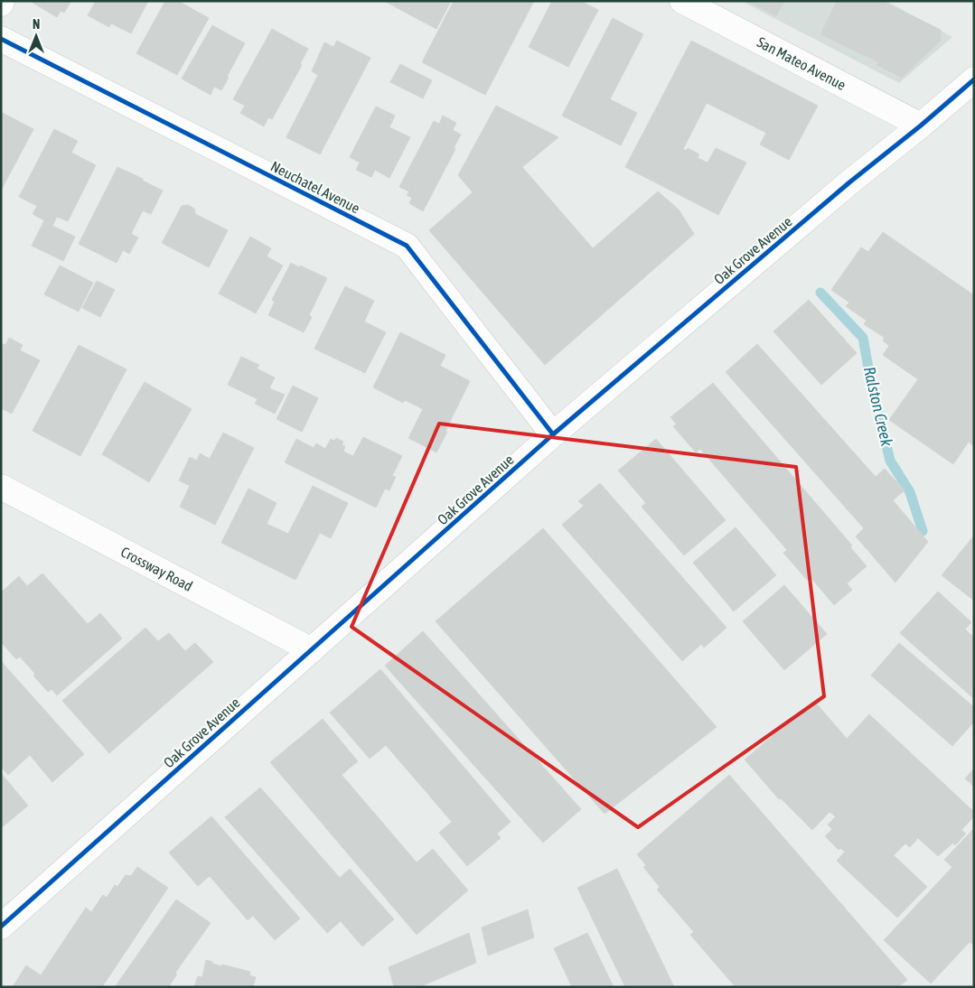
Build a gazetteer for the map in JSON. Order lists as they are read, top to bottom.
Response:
{
  "streets": {
    "street": [
      "San Mateo Avenue",
      "Neuchatel Avenue",
      "Oak Grove Avenue",
      "Crossway Road"
    ]
  },
  "crossings": [
    ["San Mateo Avenue", "Oak Grove Avenue"],
    ["Neuchatel Avenue", "Oak Grove Avenue"],
    ["Oak Grove Avenue", "Crossway Road"]
  ],
  "water": ["Ralston Creek"],
  "north": "top"
}
